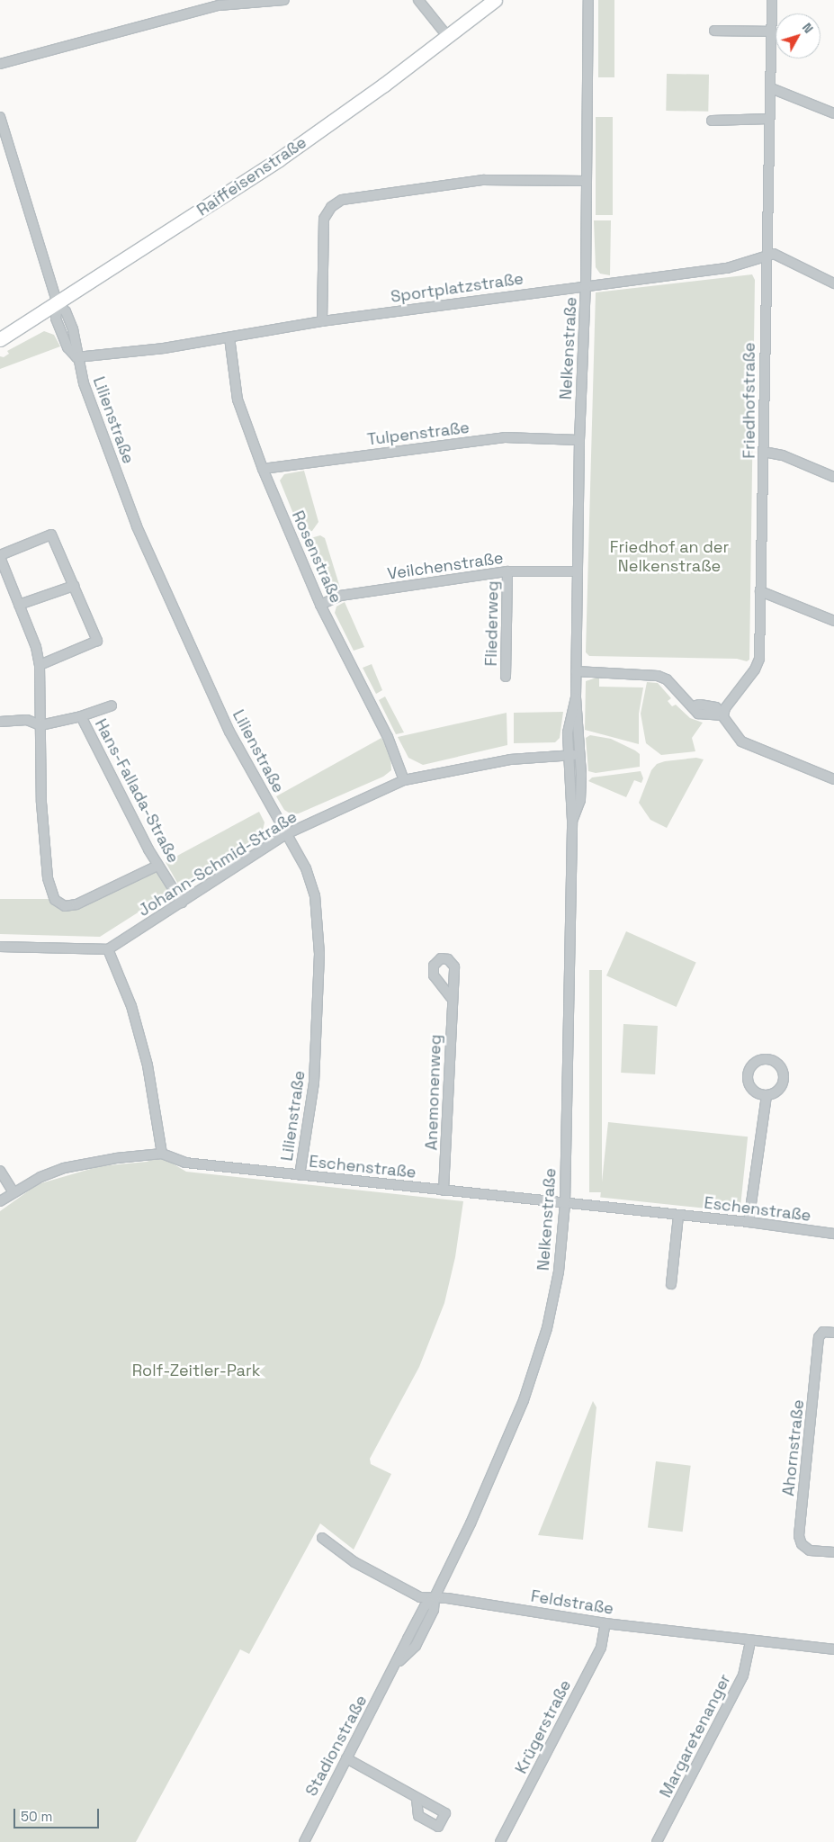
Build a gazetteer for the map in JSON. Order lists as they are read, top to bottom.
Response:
{
  "streets": {
    "street": [
      "Raiffeisenstraße",
      "Sportplatzstraße",
      "Nelkenstraße",
      "Friedhofstraße",
      "Lilienstraße",
      "Tulpenstraße",
      "Rosenstraße",
      "Veilchenstraße",
      "Fliederweg",
      "Hans-Fallada-Straße",
      "Johann-Schmid-Straße",
      "Anemonenweg",
      "Eschenstraße",
      "Ahornstraße",
      "Feldstraße",
      "Krügerstraße",
      "Margaretenanger",
      "Stadionstraße"
    ]
  },
  "crossings": [
    ["Raiffeisenstraße", "Lilienstraße"],
    ["Sportplatzstraße", "Nelkenstraße"],
    ["Sportplatzstraße", "Friedhofstraße"],
    ["Sportplatzstraße", "Lilienstraße"],
    ["Sportplatzstraße", "Rosenstraße"],
    ["Nelkenstraße", "Tulpenstraße"],
    ["Nelkenstraße", "Veilchenstraße"],
    ["Nelkenstraße", "Johann-Schmid-Straße"],
    ["Nelkenstraße", "Eschenstraße"],
    ["Nelkenstraße", "Feldstraße"],
    ["Nelkenstraße", "Stadionstraße"],
    ["Lilienstraße", "Johann-Schmid-Straße"],
    ["Lilienstraße", "Eschenstraße"],
    ["Tulpenstraße", "Rosenstraße"],
    ["Rosenstraße", "Veilchenstraße"],
    ["Rosenstraße", "Johann-Schmid-Straße"],
    ["Veilchenstraße", "Fliederweg"],
    ["Hans-Fallada-Straße", "Johann-Schmid-Straße"],
    ["Anemonenweg", "Eschenstraße"],
    ["Feldstraße", "Krügerstraße"],
    ["Feldstraße", "Margaretenanger"],
    ["Feldstraße", "Stadionstraße"]
  ],
  "parks": ["Friedhof an der Nelkenstraße", "Rolf-Zeitler-Park"],
  "scale_bar": "50 m",
  "north": "top right"
}
